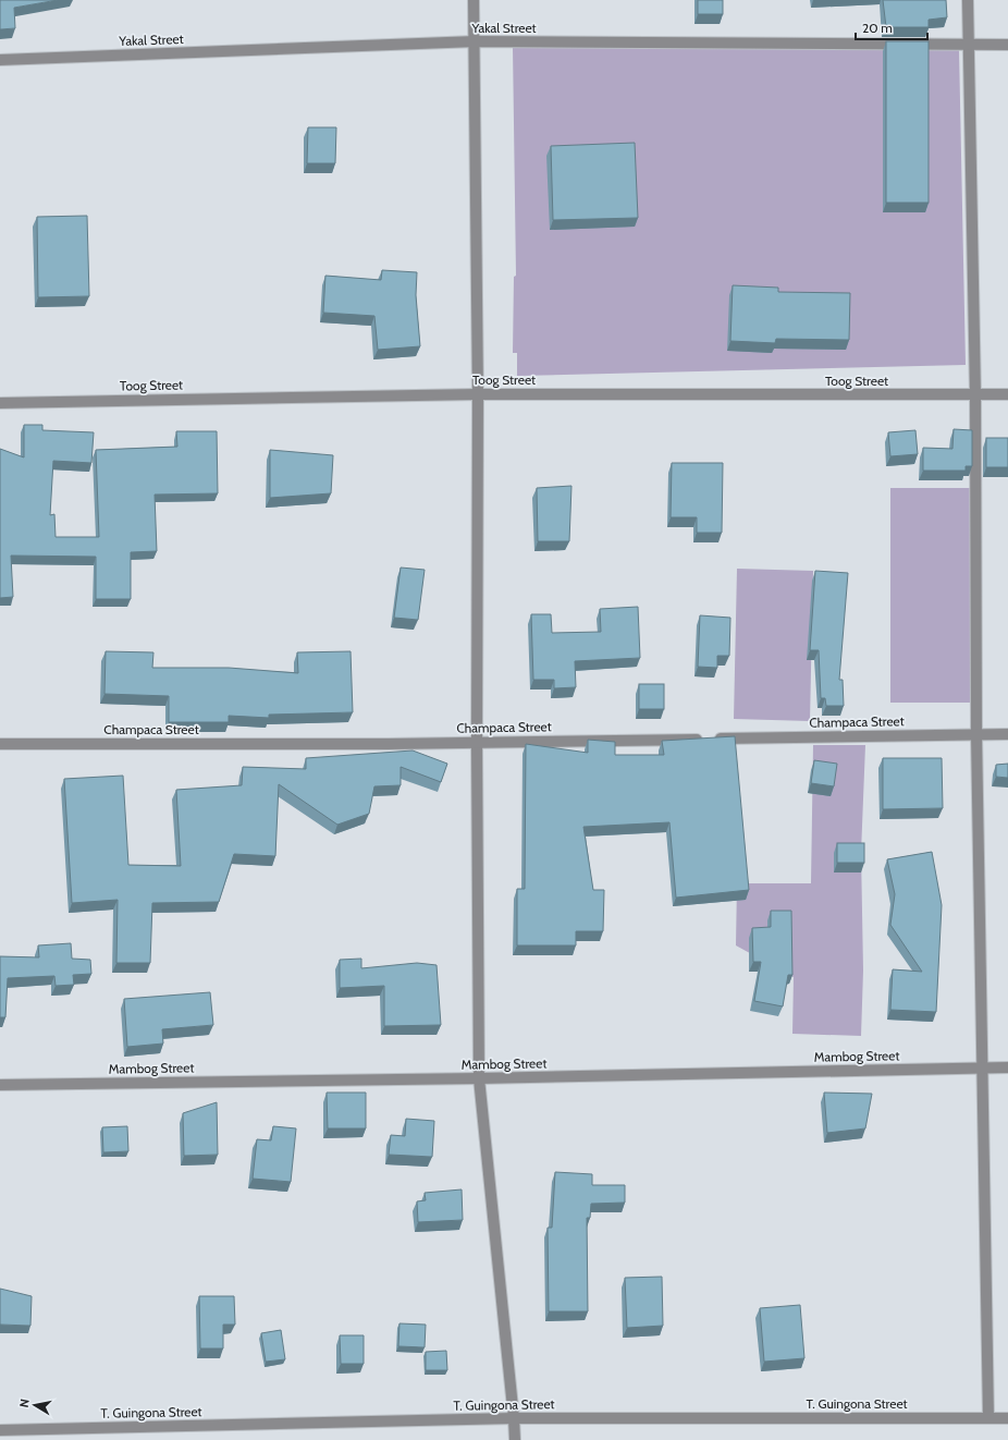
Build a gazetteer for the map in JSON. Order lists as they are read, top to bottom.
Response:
{
  "streets": {
    "street": [
      "Yakal Street",
      "Toog Street",
      "Champaca Street",
      "Mambog Street",
      "T. Guingona Street"
    ]
  },
  "scale_bar": "20 m",
  "north": "left"
}
